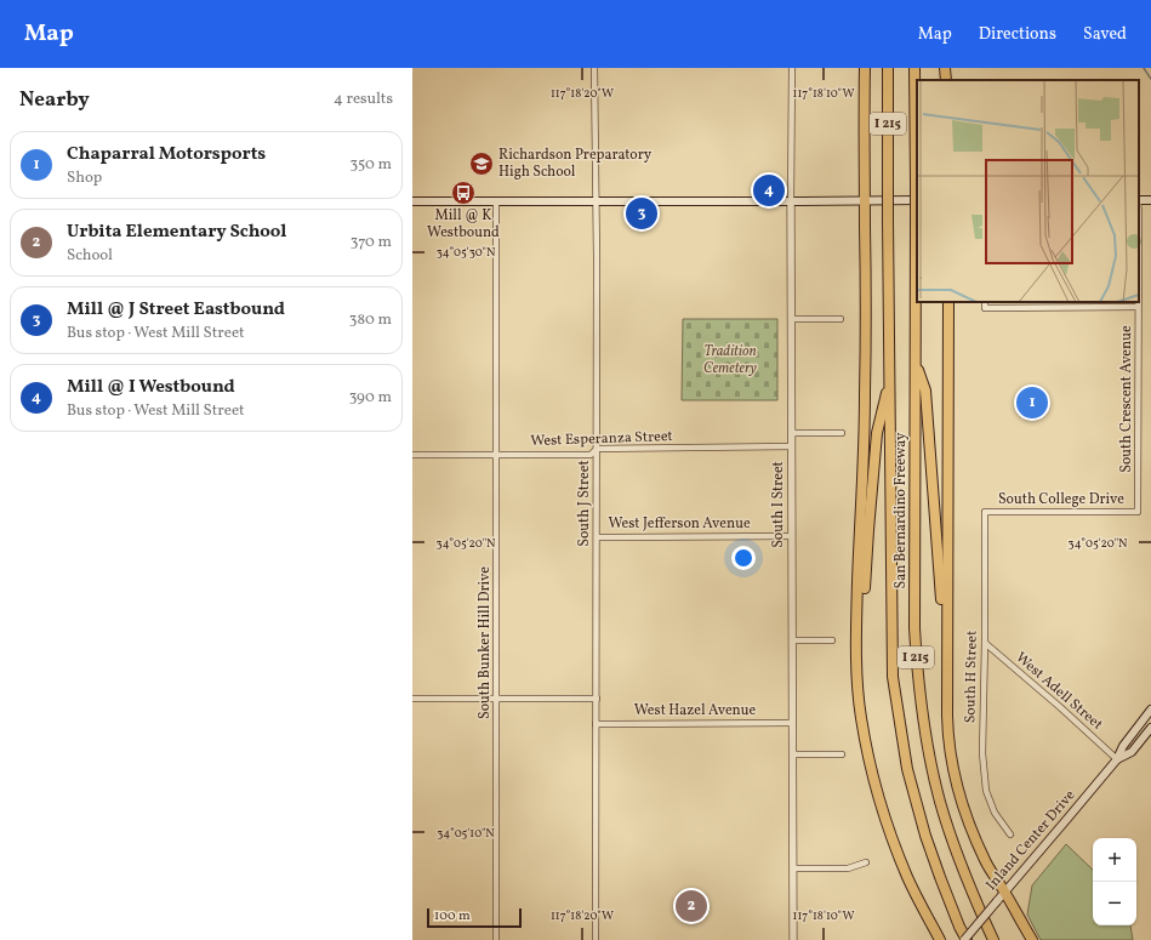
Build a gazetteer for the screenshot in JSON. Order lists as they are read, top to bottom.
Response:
{
  "streets": {
    "highway": ["I 215", "San Bernardino Freeway"],
    "main road": ["Inland Center Drive"],
    "street": [
      "South Crescent Avenue",
      "West Esperanza Street",
      "South College Drive",
      "South J Street",
      "South I Street",
      "West Jefferson Avenue",
      "South Bunker Hill Drive",
      "South H Street",
      "West Adell Street",
      "West Hazel Avenue"
    ]
  },
  "crossings": [
    ["South Crescent Avenue", "South College Drive"],
    ["West Esperanza Street", "South J Street"],
    ["West Esperanza Street", "South I Street"],
    ["West Esperanza Street", "South Bunker Hill Drive"],
    ["South College Drive", "South H Street"],
    ["South J Street", "West Jefferson Avenue"],
    ["South J Street", "West Hazel Avenue"],
    ["South I Street", "West Jefferson Avenue"],
    ["South I Street", "West Hazel Avenue"],
    ["San Bernardino Freeway", "Inland Center Drive"],
    ["South H Street", "West Adell Street"],
    ["West Adell Street", "Inland Center Drive"]
  ],
  "parks": ["Tradition Cemetery"],
  "places": {
    "school or university": ["Richardson Preparatory High School"],
    "bus stop": ["Mill @ K Westbound"]
  },
  "scale_bar": "100 m",
  "page": {
    "header": "Map",
    "nav": ["Map", "Directions", "Saved"],
    "heading": ["Nearby", "4 results"],
    "list": [
      {
        "mark": "1",
        "name": "Chaparral Motorsports",
        "note": "Shop",
        "value": "350 m"
      },
      {
        "mark": "2",
        "name": "Urbita Elementary School",
        "note": "School",
        "value": "370 m"
      },
      {
        "mark": "3",
        "name": "Mill @ J Street Eastbound",
        "note": "Bus stop · West Mill Street",
        "value": "380 m"
      },
      {
        "mark": "4",
        "name": "Mill @ I Westbound",
        "note": "Bus stop · West Mill Street",
        "value": "390 m"
      }
    ],
    "pins": [
      "4",
      "3",
      "1",
      "2"
    ],
    "map_buttons": ["+", "−"],
    "scale": "100 m"
  },
  "coordinates": [
    "117°18'20\"W",
    "117°18'10\"W",
    "34°05'30\"N",
    "34°05'20\"N",
    "34°05'10\"N"
  ]
}
